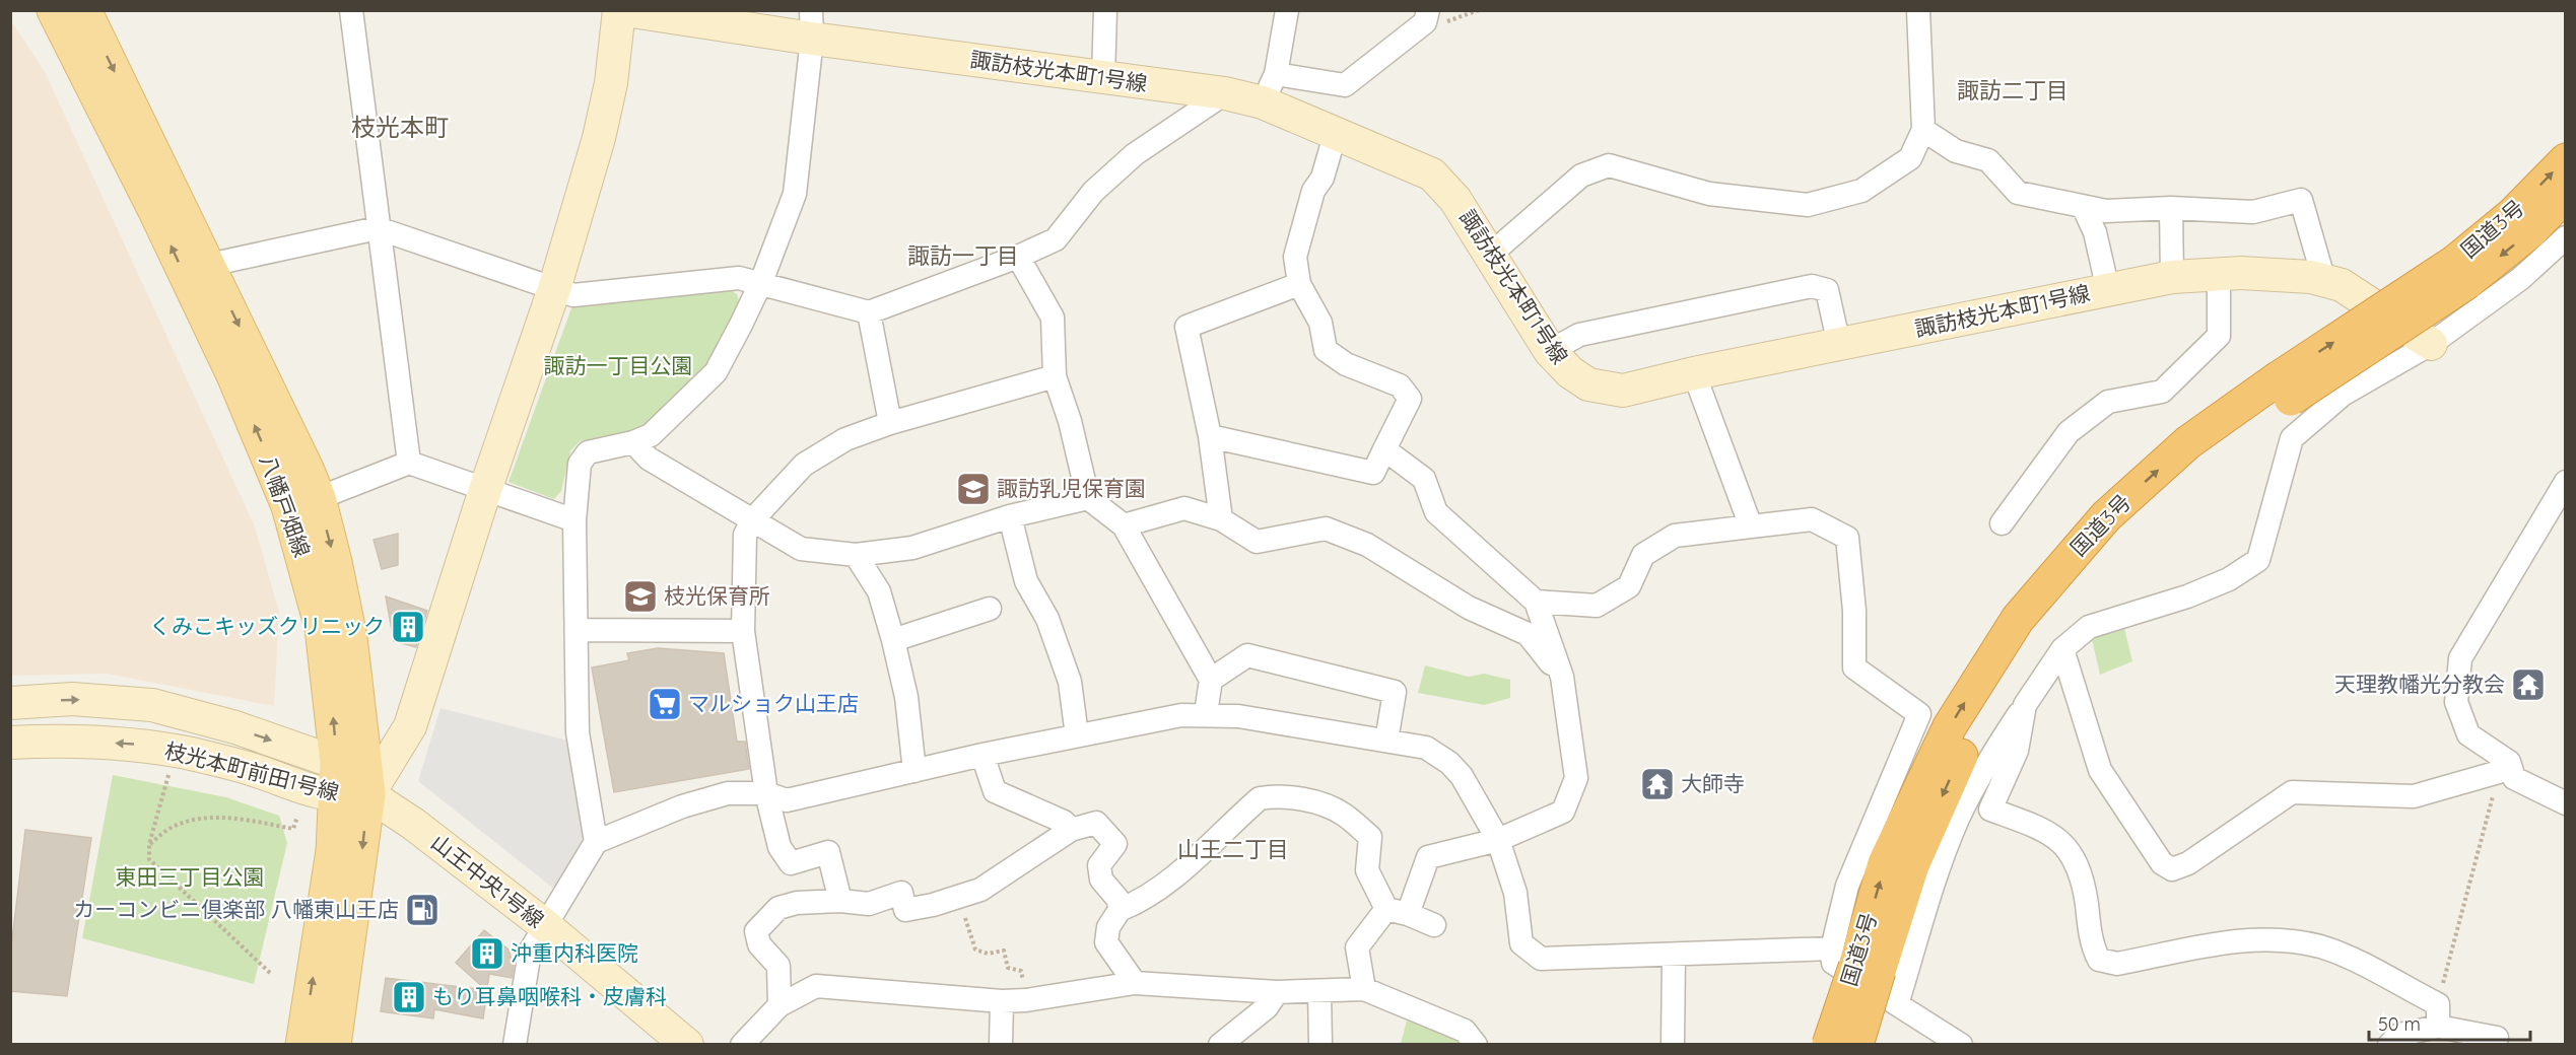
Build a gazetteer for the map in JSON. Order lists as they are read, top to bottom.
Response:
{
  "streets": {
    "highway": ["国道3号"],
    "main road": ["八幡戸畑線"],
    "street": ["諏訪枝光本町1号線", "枝光本町前田1号線", "山王中央1号線"]
  },
  "crossings": [
    ["八幡戸畑線", "枝光本町前田1号線"],
    ["八幡戸畑線", "山王中央1号線"],
    ["枝光本町前田1号線", "山王中央1号線"]
  ],
  "districts": [
    "諏訪二丁目",
    "枝光本町",
    "諏訪一丁目",
    "山王二丁目"
  ],
  "parks": ["諏訪一丁目公園", "東田三丁目公園"],
  "places": {
    "school or university": ["諏訪乳児保育園", "枝光保育所"],
    "building": ["くみこキッズクリニック", "沖重内科医院", "もり耳鼻咽喉科・皮膚科"],
    "temple": ["天理教幡光分教会", "大師寺"],
    "supermarket": ["マルショク山王店"],
    "fuel station": ["カーコンビニ倶楽部 八幡東山王店"]
  },
  "scale_bar": "50 m"
}
